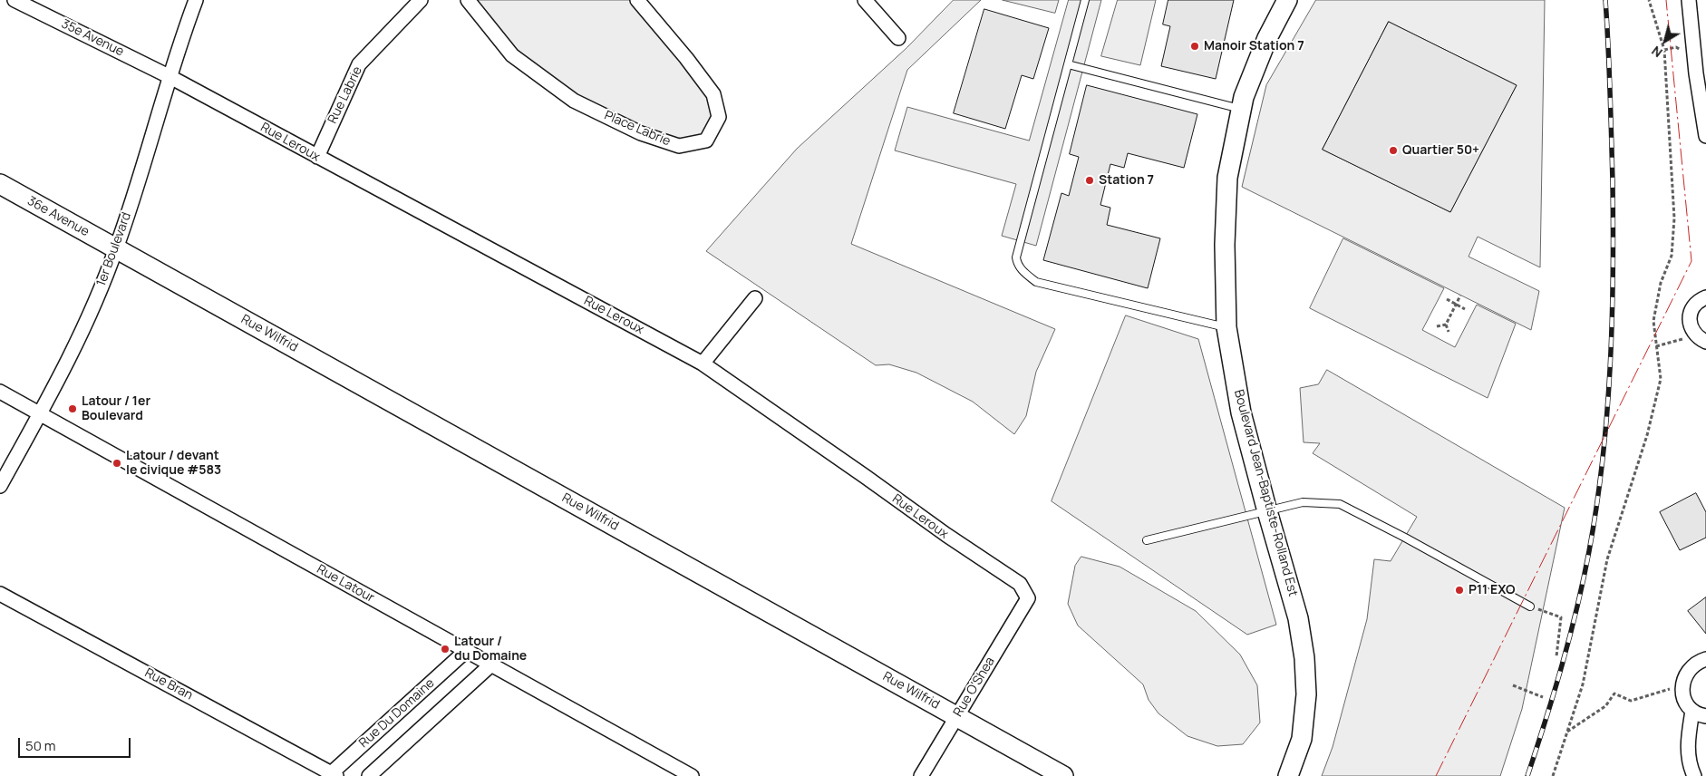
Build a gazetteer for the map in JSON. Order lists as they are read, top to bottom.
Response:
{
  "streets": {
    "street": [
      "35e Avenue",
      "Rue Labrie",
      "Place Labrie",
      "Rue Leroux",
      "36e Avenue",
      "1er Boulevard",
      "Rue Wilfrid",
      "Boulevard Jean-Baptiste-Rolland Est",
      "Rue Latour",
      "Rue Bran",
      "Rue O'Shea",
      "Rue Du Domaine"
    ]
  },
  "crossings": [
    ["35e Avenue", "Rue Leroux"],
    ["35e Avenue", "1er Boulevard"],
    ["Rue Labrie", "Rue Leroux"],
    ["Rue Leroux", "1er Boulevard"],
    ["Rue Leroux", "Rue O'Shea"],
    ["36e Avenue", "1er Boulevard"],
    ["36e Avenue", "Rue Wilfrid"],
    ["1er Boulevard", "Rue Wilfrid"],
    ["1er Boulevard", "Rue Latour"],
    ["Rue Wilfrid", "Rue O'Shea"],
    ["Rue Latour", "Rue Du Domaine"],
    ["Rue Bran", "Rue Du Domaine"]
  ],
  "places": [
    "Manoir Station 7",
    "Quartier 50+",
    "Station 7",
    "Latour / 1er Boulevard",
    "Latour / devant le civique #583",
    "P11 EXO",
    "Latour / du Domaine"
  ],
  "scale_bar": "50 m",
  "north": "bottom left"
}
